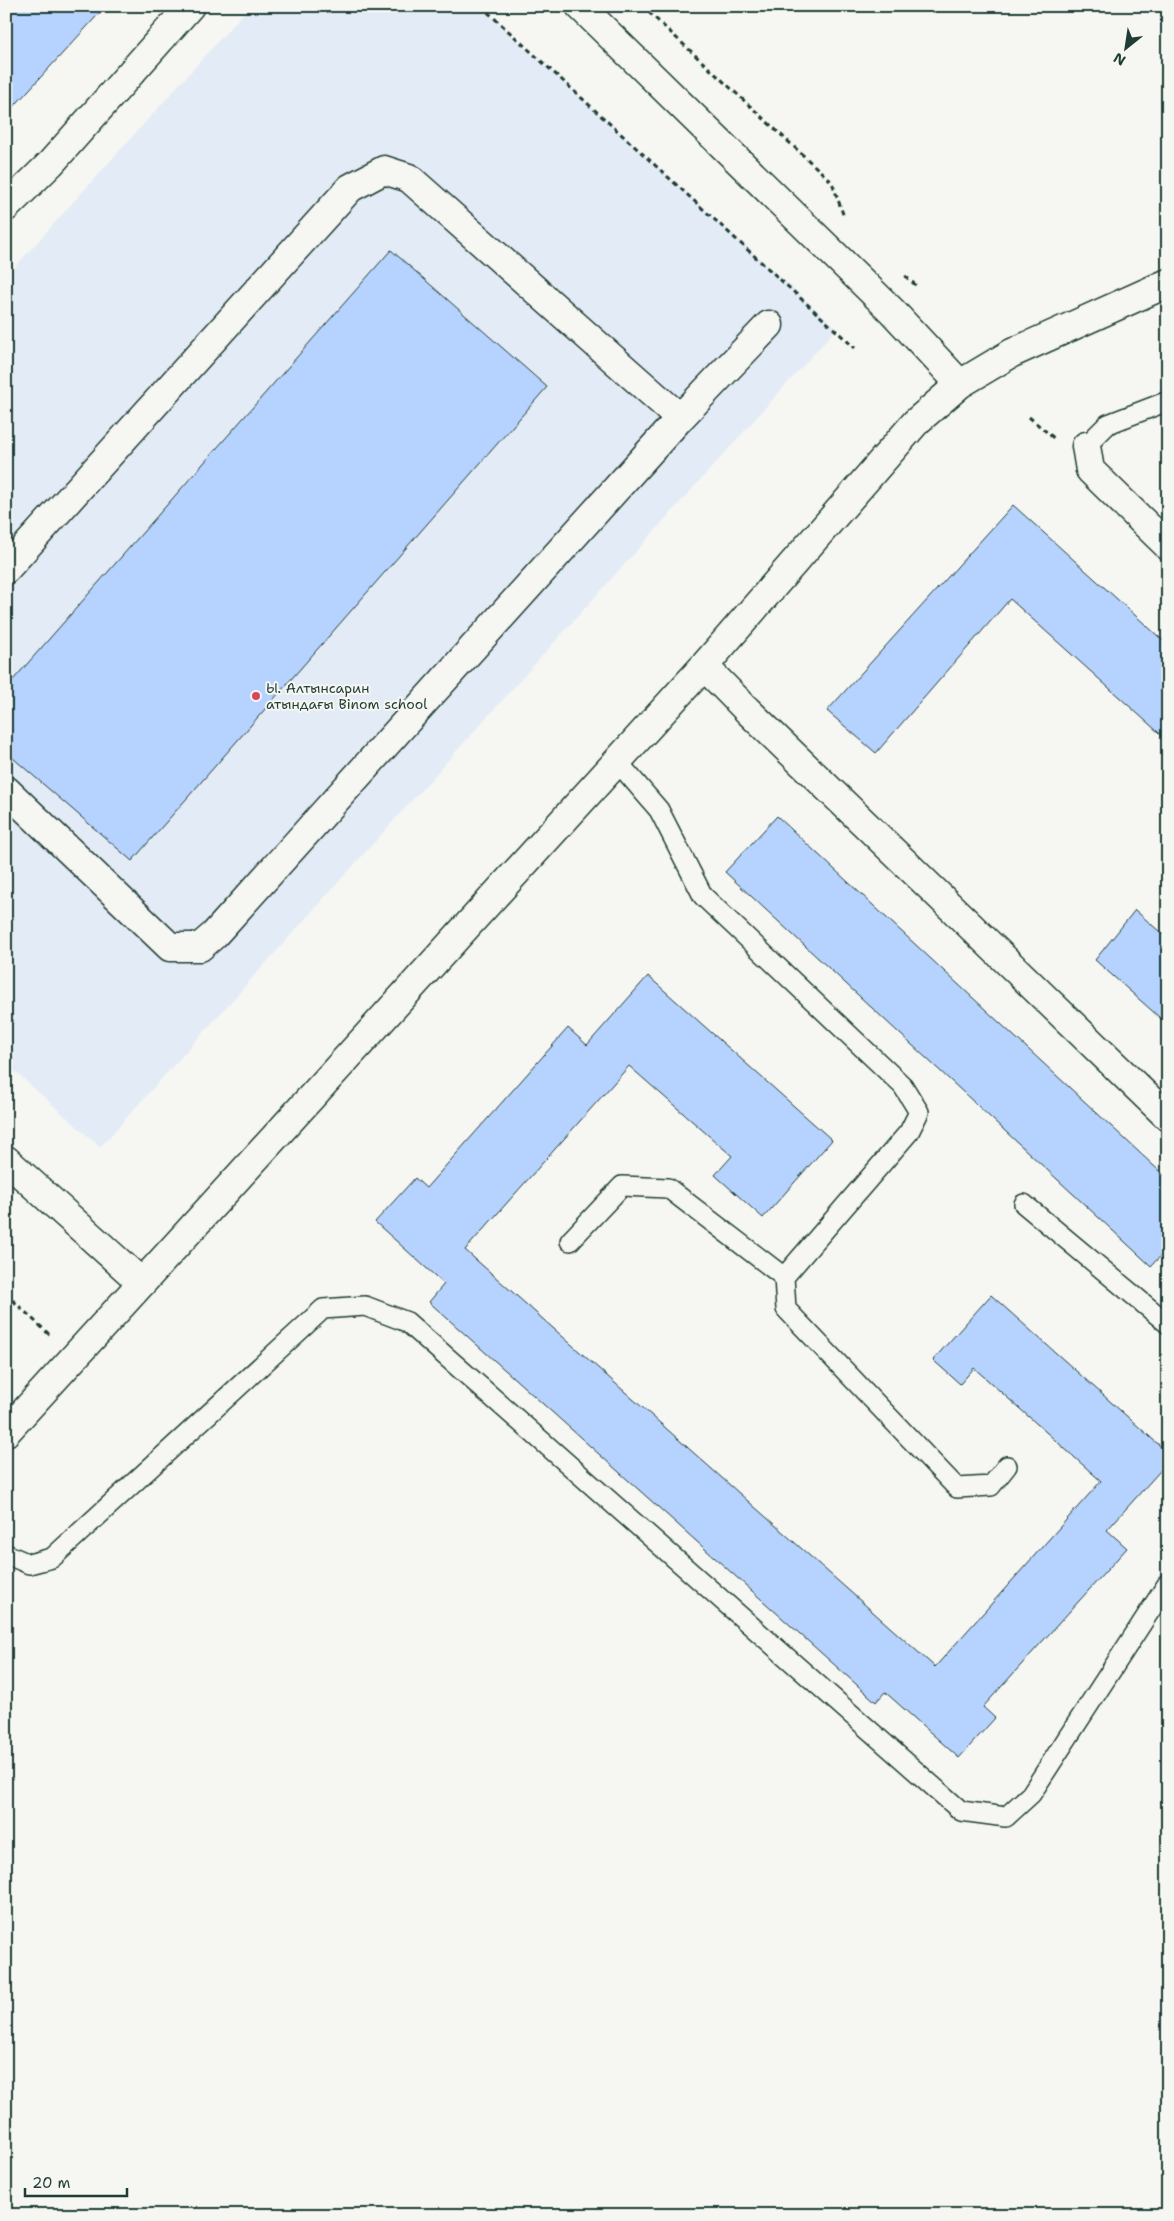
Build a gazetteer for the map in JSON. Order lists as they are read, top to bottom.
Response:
{
  "places": ["Ы. Алтынсарин атындағы Binom school"],
  "scale_bar": "20 m",
  "north": "bottom left"
}
